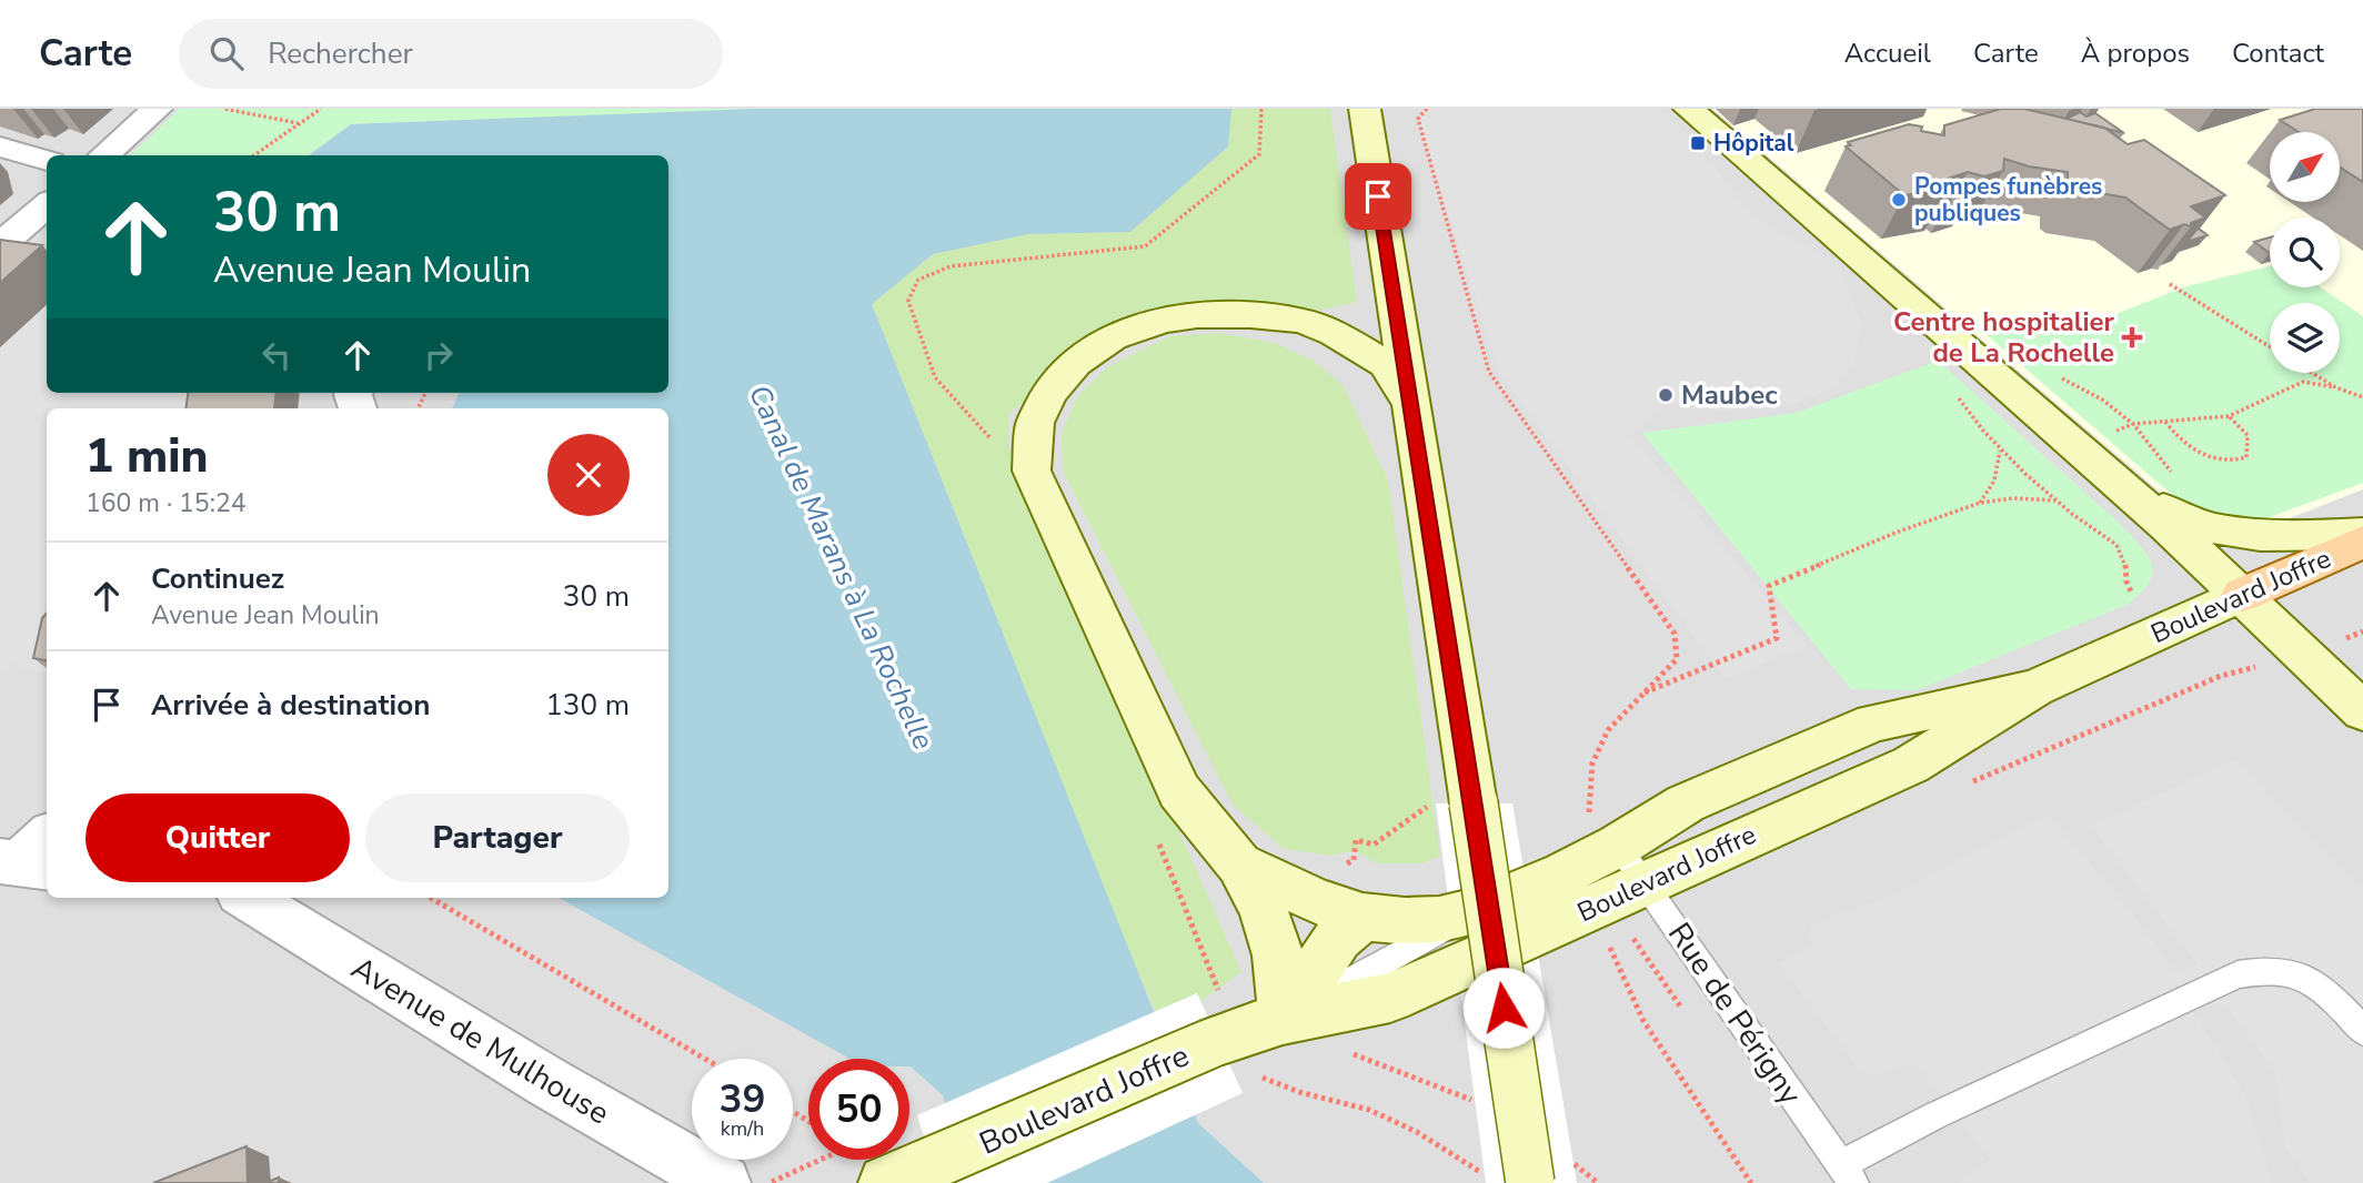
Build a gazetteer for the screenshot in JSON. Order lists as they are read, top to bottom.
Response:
{
  "streets": {
    "main road": ["Boulevard Joffre"],
    "street": ["Avenue de Mulhouse"],
    "lane": ["Rue de Périgny"]
  },
  "crossings": [
    ["Boulevard Joffre", "Rue de Périgny"]
  ],
  "water": ["Canal de Marans à La Rochelle"],
  "places": {
    "transit": ["Hôpital"],
    "other": ["Pompes funèbres publiques", "Maubec"],
    "health": ["Centre hospitalier de La Rochelle"]
  },
  "north": "top right",
  "page": {
    "header": "Carte",
    "search": "Rechercher",
    "nav": [
      "Accueil",
      "Carte",
      "À propos",
      "Contact"
    ],
    "turn": ["30 m", "Avenue Jean Moulin"],
    "heading": ["1 min", "160 m · 15:24"],
    "list": [
      {
        "name": "Continuez",
        "note": "Avenue Jean Moulin",
        "value": "30 m"
      },
      {
        "name": "Arrivée à destination",
        "value": "130 m"
      }
    ],
    "buttons": ["Quitter", "Partager"],
    "speed": "39 km/h",
    "limit": "50"
  }
}
